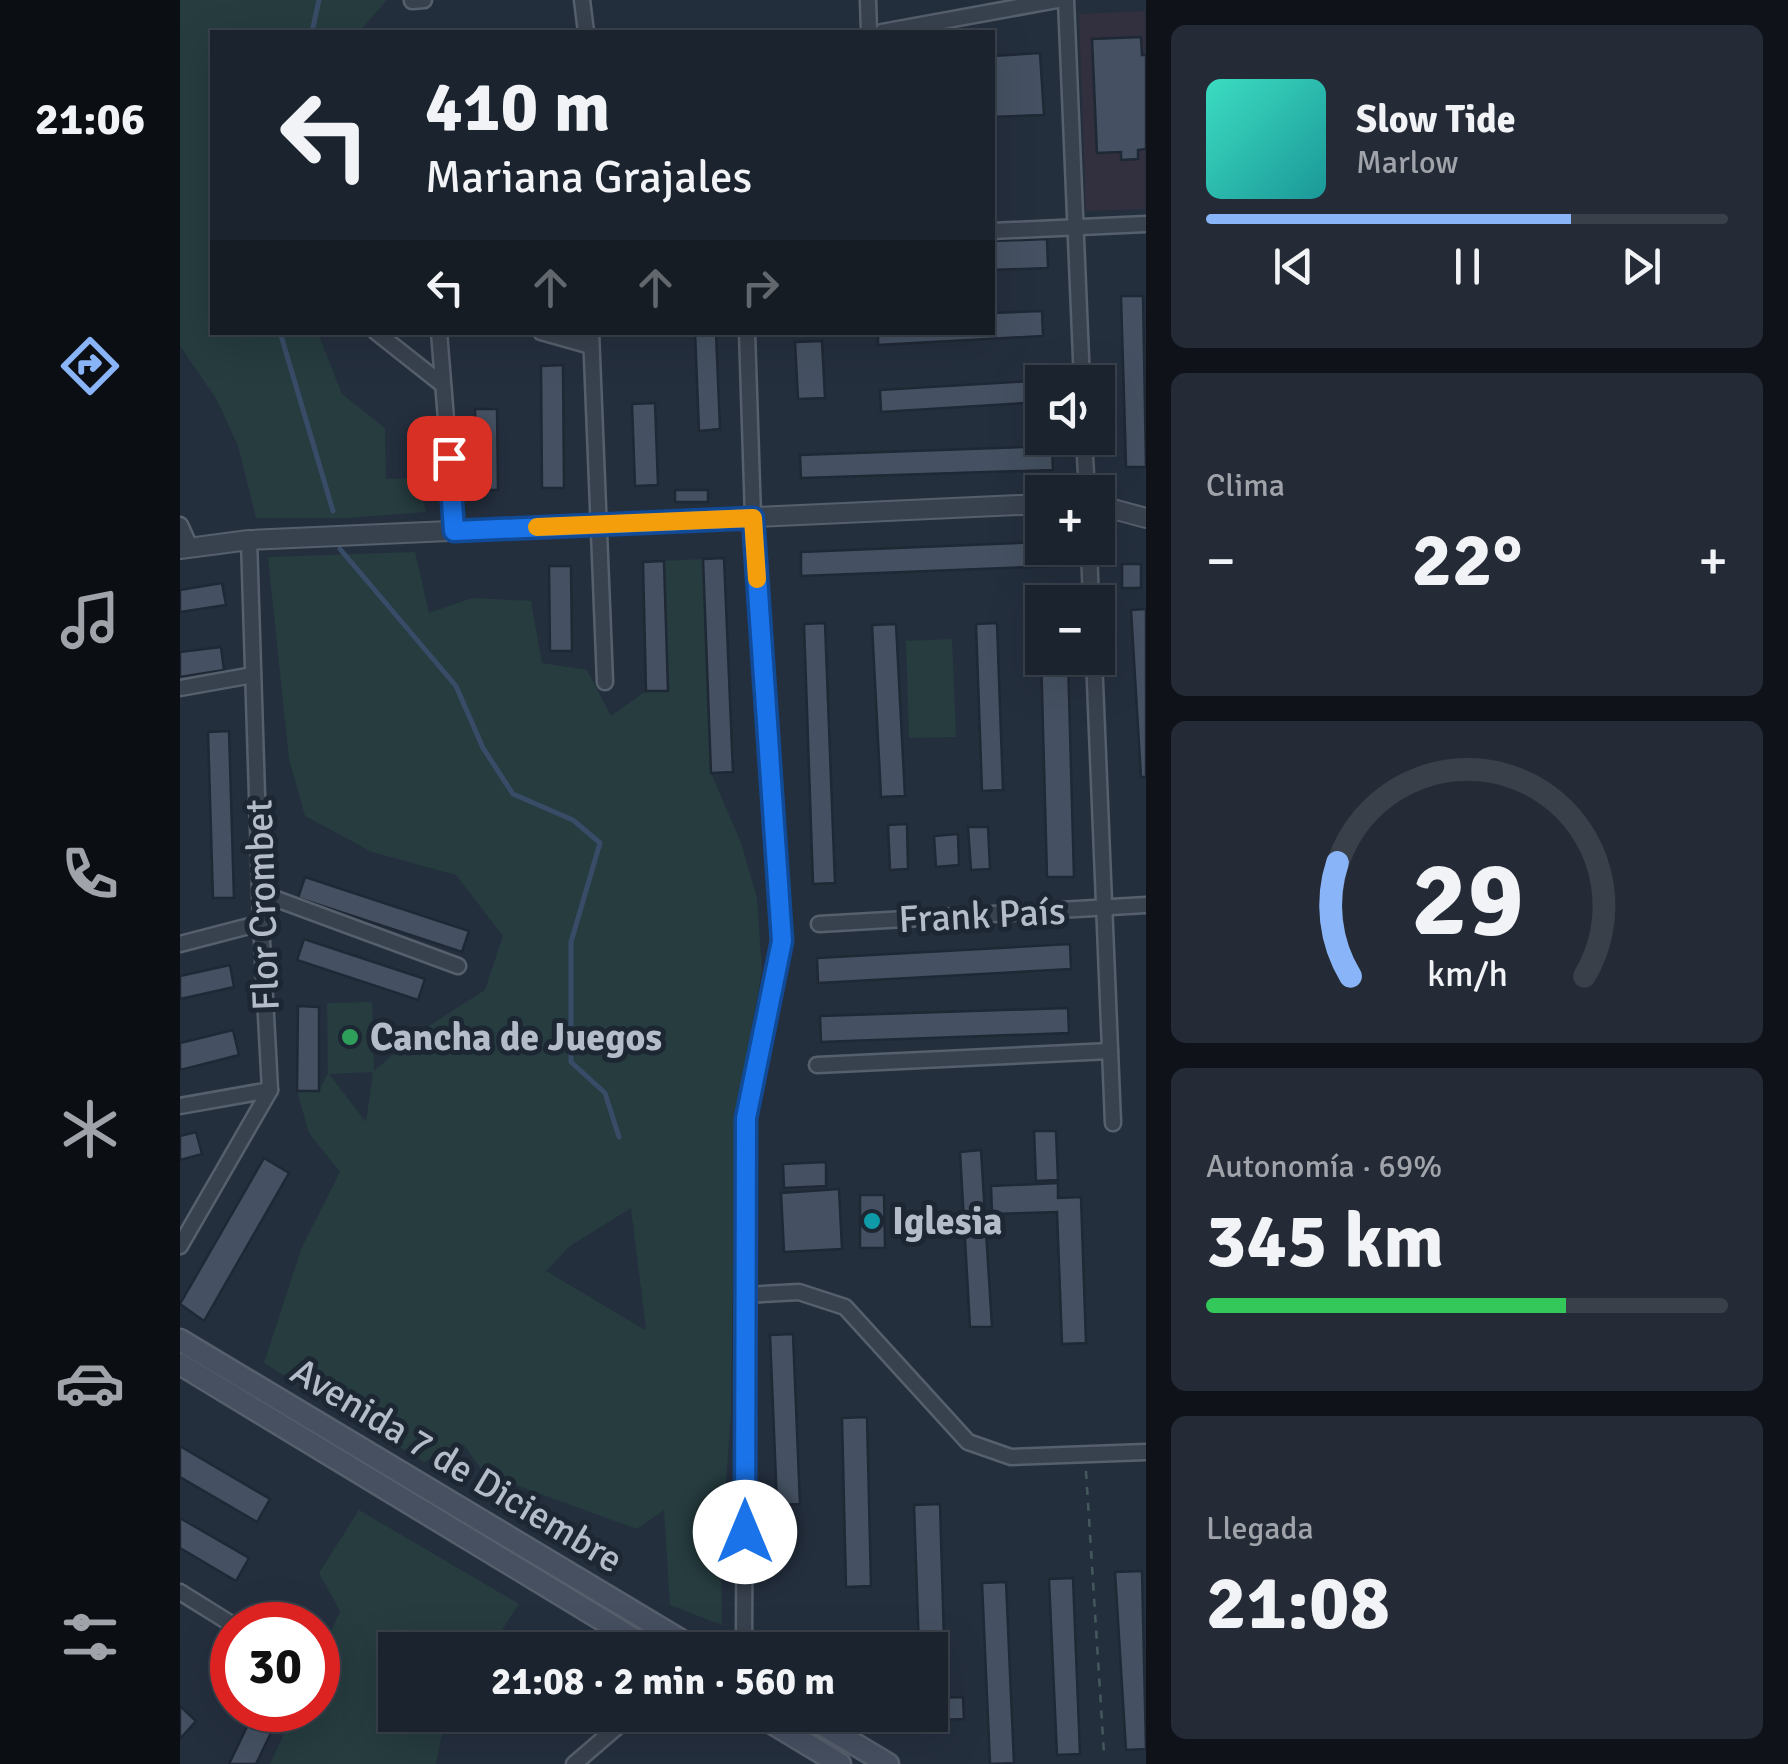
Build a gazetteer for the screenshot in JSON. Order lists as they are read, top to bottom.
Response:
{
  "streets": {
    "main road": ["Avenida 7 de Diciembre"],
    "street": ["Flor Crombet", "Frank País"]
  },
  "places": ["Cancha de Juegos", "Iglesia"],
  "page": {
    "tabs": "21:06",
    "turn": ["410 m", "Mariana Grajales"],
    "song": ["Slow Tide", "Marlow"],
    "map_buttons": ["+", "−"],
    "tile": [
      "Clima",
      ["Autonomía · 69%", "345 km"],
      ["Llegada", "21:08"]
    ],
    "heat": ["−", "22°", "+"],
    "limit": "30",
    "trip": "21:08 · 2 min · 560 m",
    "gauge": ["29", "km/h"]
  }
}
